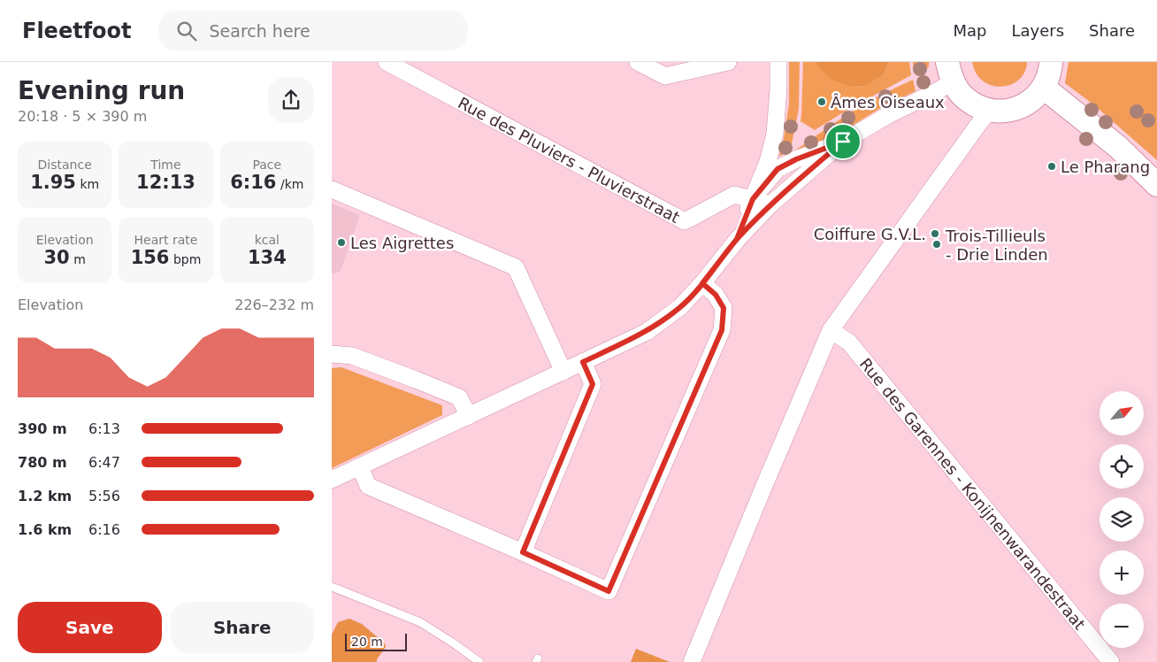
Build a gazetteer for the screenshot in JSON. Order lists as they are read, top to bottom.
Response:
{
  "streets": {
    "street": ["Rue des Pluviers - Pluvierstraat", "Rue des Garennes - Konijnenwarandestraat"]
  },
  "places": [
    "Âmes Oiseaux",
    "Le Pharang",
    "Coiffure G.V.L.",
    "Les Aigrettes",
    "Trois-Tillieuls - Drie Linden"
  ],
  "scale_bar": "20 m",
  "north": "top right",
  "page": {
    "header": "Fleetfoot",
    "search": "Search here",
    "nav": ["Map", "Layers", "Share"],
    "heading": ["Evening run", "20:18 · 5 × 390 m"],
    "stats": [
      ["Distance", "1.95 km"],
      ["Time", "12:13"],
      ["Pace", "6:16 /km"],
      ["Elevation", "30 m"],
      ["Heart rate", "156 bpm"],
      ["kcal", "134"]
    ],
    "chart": ["Elevation", "226–232 m"],
    "map_buttons": ["+", "−"],
    "list": [
      {
        "name": "390 m",
        "note": "6:13"
      },
      {
        "name": "780 m",
        "note": "6:47"
      },
      {
        "name": "1.2 km",
        "note": "5:56"
      },
      {
        "name": "1.6 km",
        "note": "6:16"
      }
    ],
    "buttons": ["Save", "Share"],
    "scale": "20 m"
  }
}
